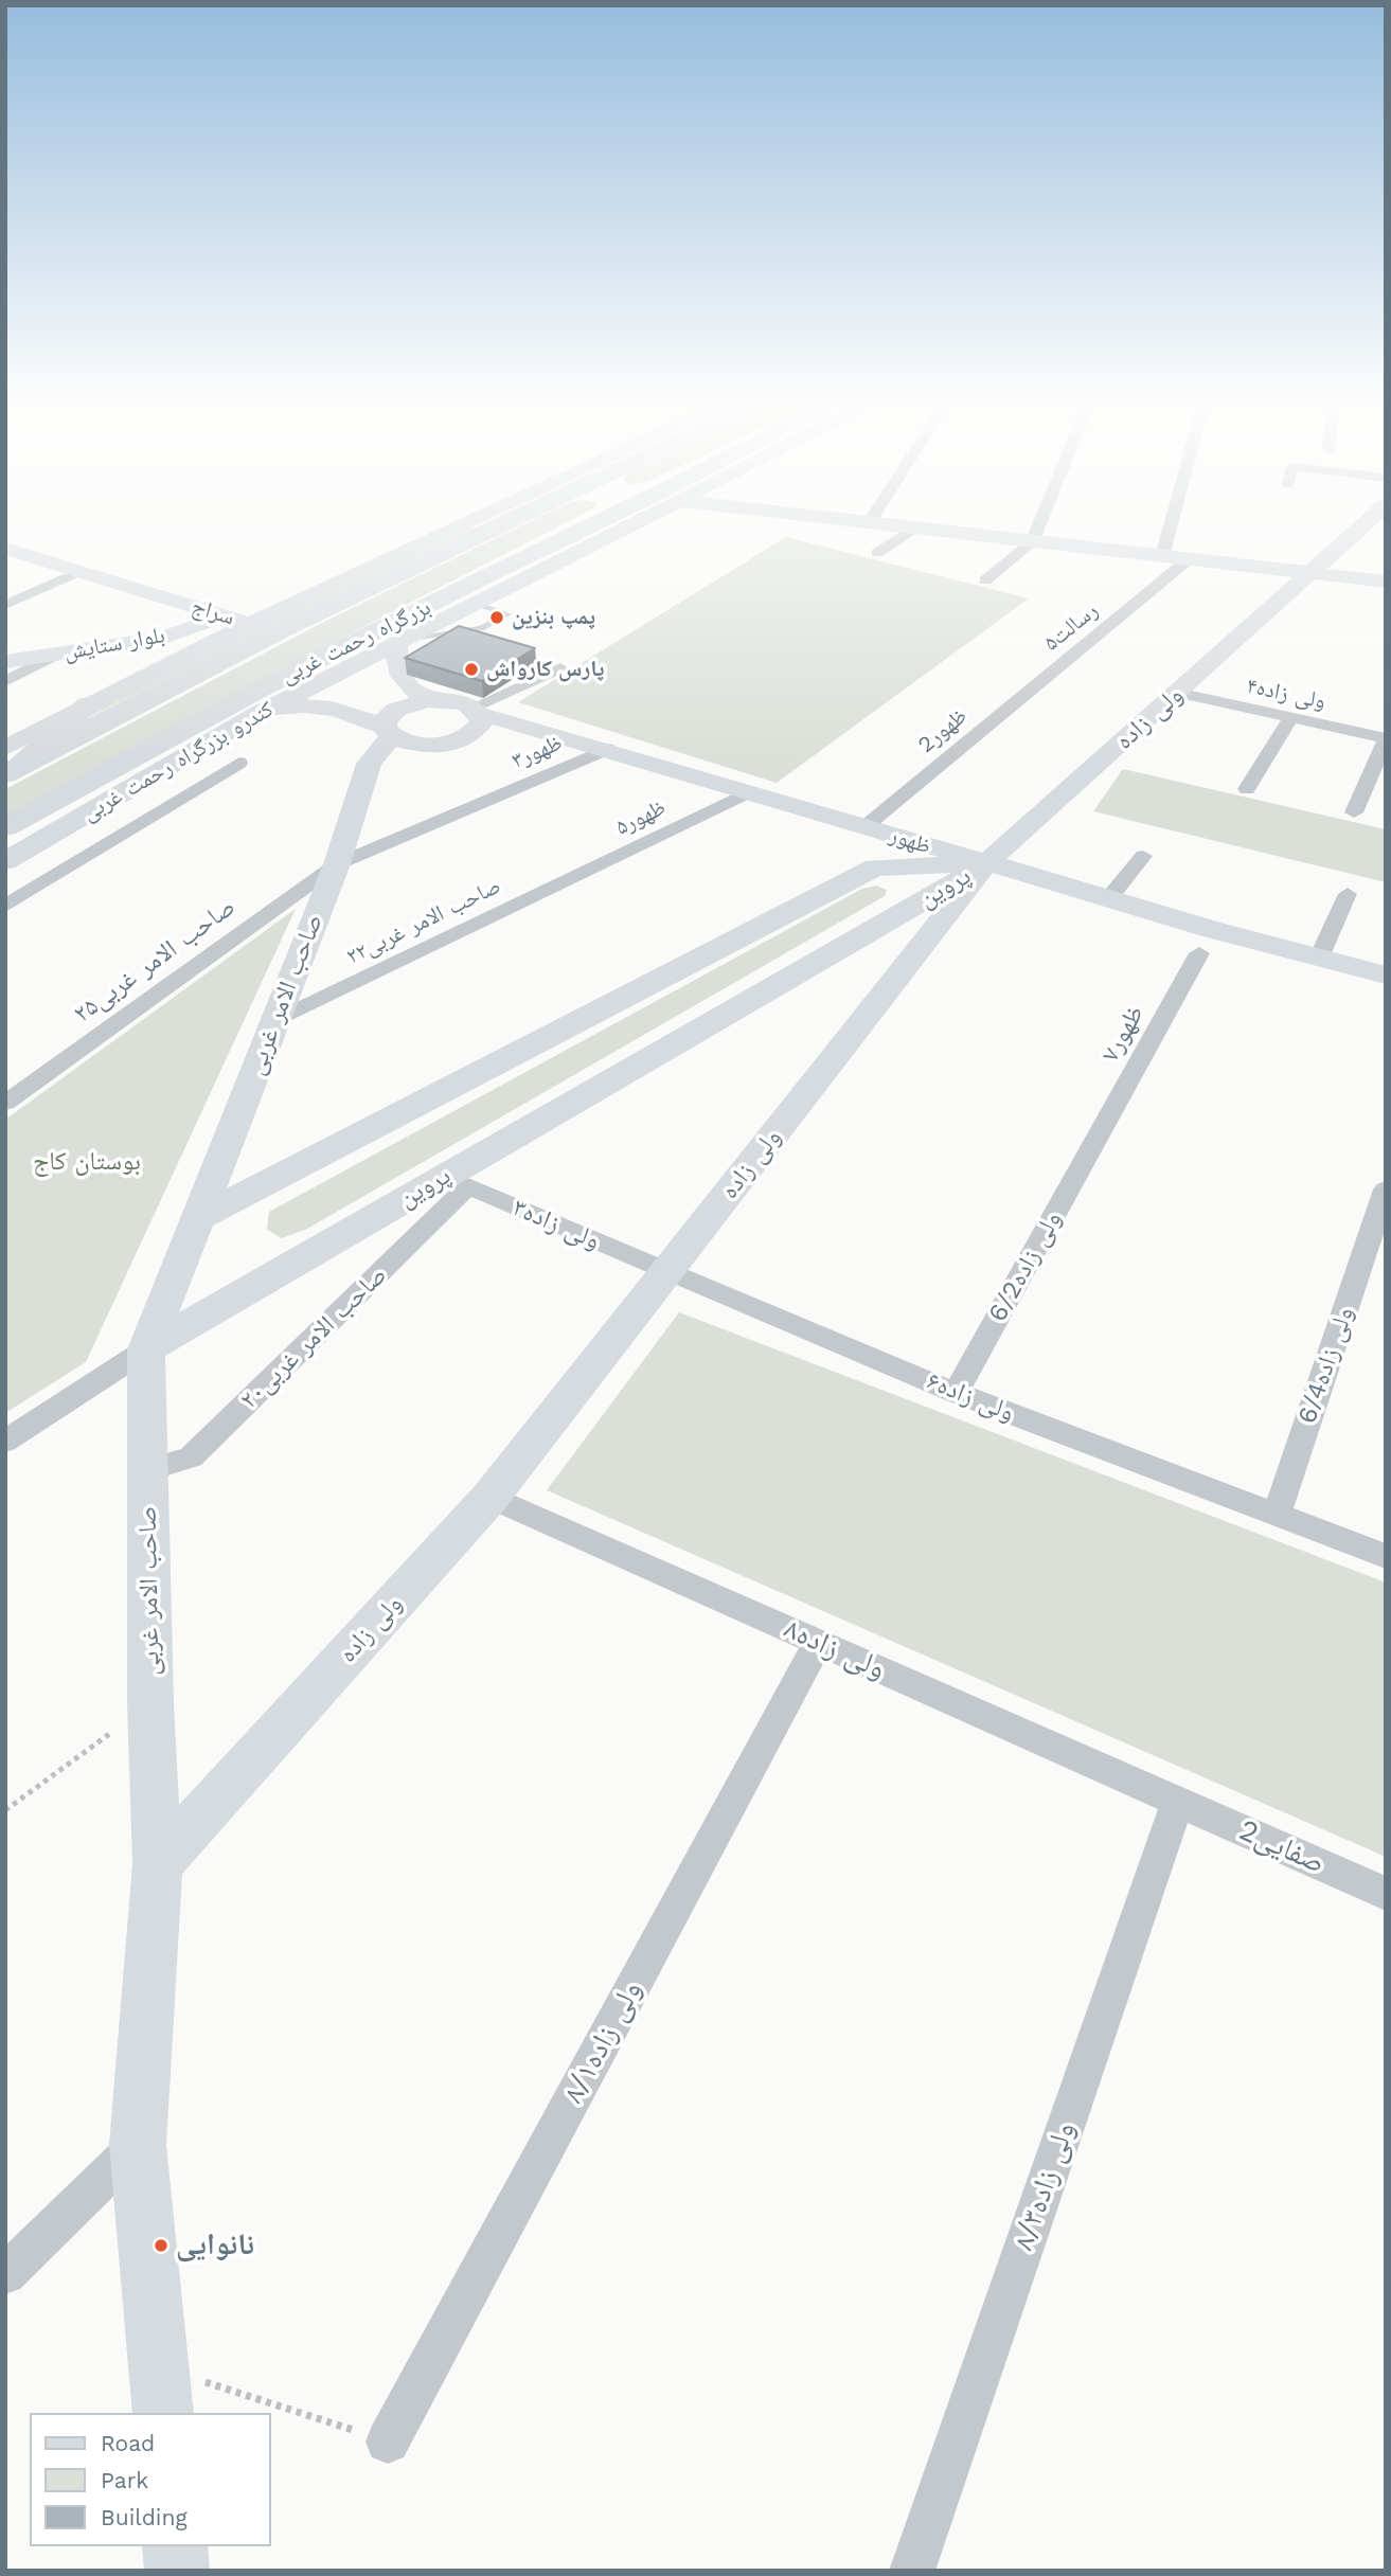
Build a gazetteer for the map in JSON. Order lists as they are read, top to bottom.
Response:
{
  "streets": {
    "main road": ["بزرگراه رحمت غربی"],
    "street": [
      "سراج",
      "رسالت۵",
      "بلوار ستایش",
      "ولی زاده۴",
      "ولی زاده",
      "2ظهور",
      "ظهور۳",
      "کندرو بزرگراه رحمت غربی",
      "ظهور۵",
      "ظهور",
      "پروین",
      "صاحب الامر غربی٢٢",
      "صاحب الامر غربی۲۵",
      "صاحب الامر غربی",
      "ظهور۷",
      "ولی زاده۳",
      "6/2ولی زاده",
      "صاحب الامر غربی۲۰",
      "6/4ولی زاده",
      "ولی زاده۶",
      "ولی زاده۸",
      "2صفایی",
      "ولی زاده۸/۱",
      "ولی زاده۸/۳"
    ]
  },
  "crossings": [
    ["سراج", "بلوار ستایش"],
    ["رسالت۵", "2ظهور"],
    ["ولی زاده۴", "ولی زاده"],
    ["ولی زاده", "ظهور"],
    ["ولی زاده", "پروین"],
    ["ولی زاده", "صاحب الامر غربی"],
    ["ولی زاده", "ولی زاده۳"],
    ["ولی زاده", "ولی زاده۶"],
    ["ولی زاده", "ولی زاده۸"],
    ["2ظهور", "ظهور"],
    ["ظهور۳", "ظهور"],
    ["ظهور۳", "صاحب الامر غربی۲۵"],
    ["ظهور۳", "صاحب الامر غربی"],
    ["ظهور۵", "ظهور"],
    ["ظهور۵", "صاحب الامر غربی٢٢"],
    ["ظهور", "پروین"],
    ["ظهور", "صاحب الامر غربی"],
    ["پروین", "صاحب الامر غربی"],
    ["پروین", "ولی زاده۳"],
    ["پروین", "صاحب الامر غربی۲۰"],
    ["صاحب الامر غربی٢٢", "صاحب الامر غربی"],
    ["صاحب الامر غربی۲۵", "صاحب الامر غربی"],
    ["صاحب الامر غربی", "صاحب الامر غربی۲۰"],
    ["ظهور۷", "6/2ولی زاده"],
    ["ولی زاده۳", "صاحب الامر غربی۲۰"],
    ["ولی زاده۳", "ولی زاده۶"],
    ["6/2ولی زاده", "ولی زاده۶"],
    ["6/4ولی زاده", "ولی زاده۶"],
    ["ولی زاده۸", "2صفایی"],
    ["ولی زاده۸", "ولی زاده۸/۱"],
    ["ولی زاده۸", "ولی زاده۸/۳"],
    ["2صفایی", "ولی زاده۸/۳"]
  ],
  "parks": ["بوستان کاج"],
  "places": ["پمپ بنزین", "پارس کارواش", "نانوایی"],
  "legend": ["Road", "Park", "Building"]
}
